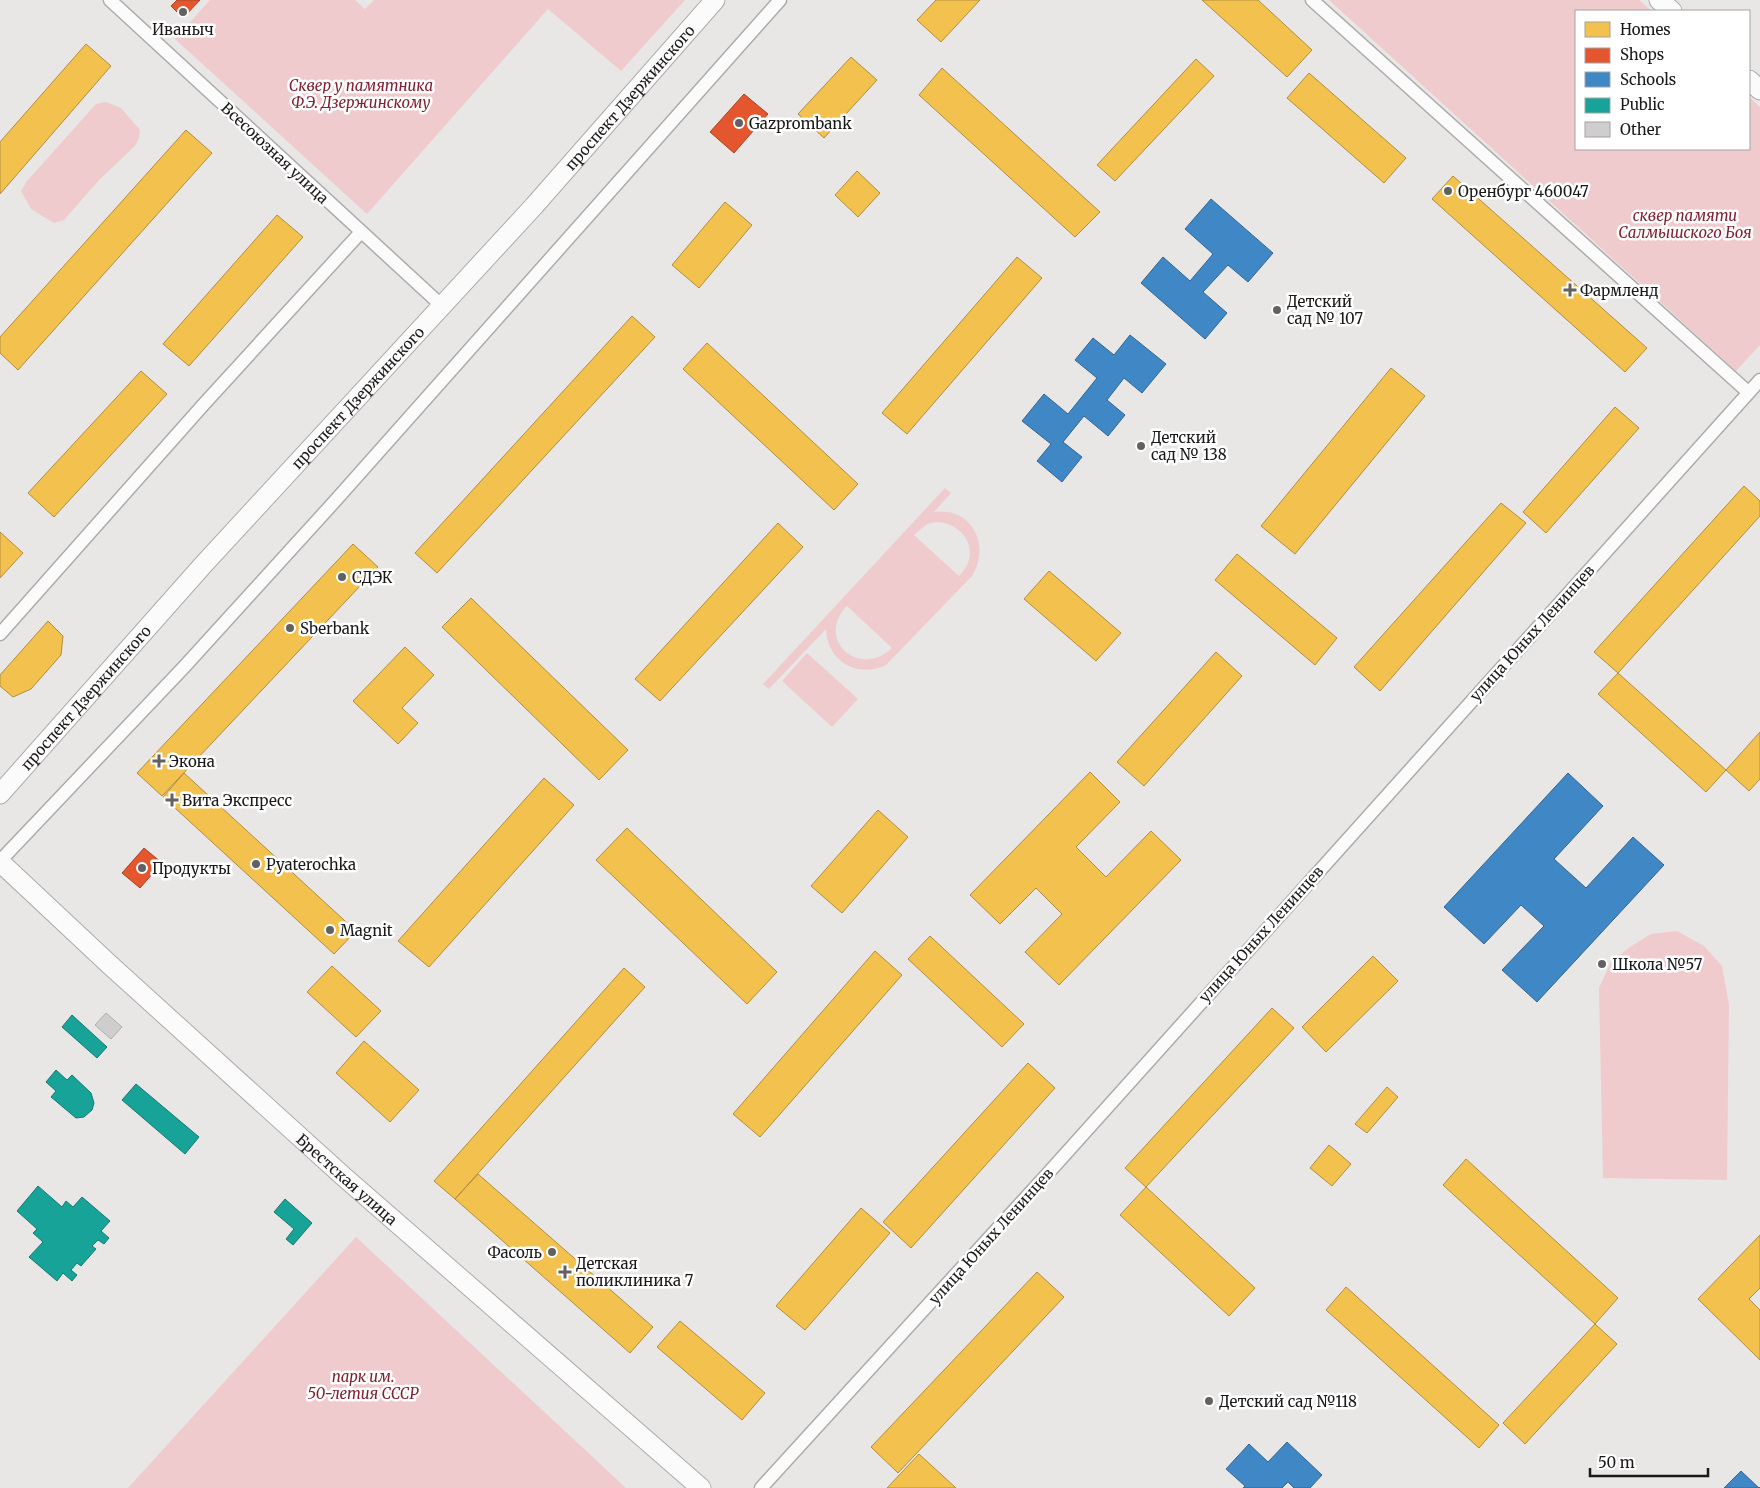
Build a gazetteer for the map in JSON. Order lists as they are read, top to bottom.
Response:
{
  "streets": {
    "main road": ["проспект Дзержинского", "Брестская улица"],
    "street": ["Всесоюзная улица", "улица Юных Ленинцев"]
  },
  "crossings": [
    ["проспект Дзержинского", "Всесоюзная улица"]
  ],
  "parks": ["Сквер у памятника Ф.Э. Дзержинскому", "сквер памяти Салмышского Боя", "парк им. 50-летия СССР"],
  "places": {
    "other": [
      "Иваныч",
      "Gazprombank",
      "Оренбург 460047",
      "Детский сад № 107",
      "Детский сад № 138",
      "СДЭК",
      "Sberbank",
      "Pyaterochka",
      "Продукты",
      "Magnit",
      "Школа №57",
      "Фасоль",
      "Детский сад №118"
    ],
    "health": [
      "Фармленд",
      "Экона",
      "Вита Экспресс",
      "Детская поликлиника 7"
    ]
  },
  "legend": [
    "Homes",
    "Shops",
    "Schools",
    "Public",
    "Other"
  ],
  "scale_bar": "50 m"
}
